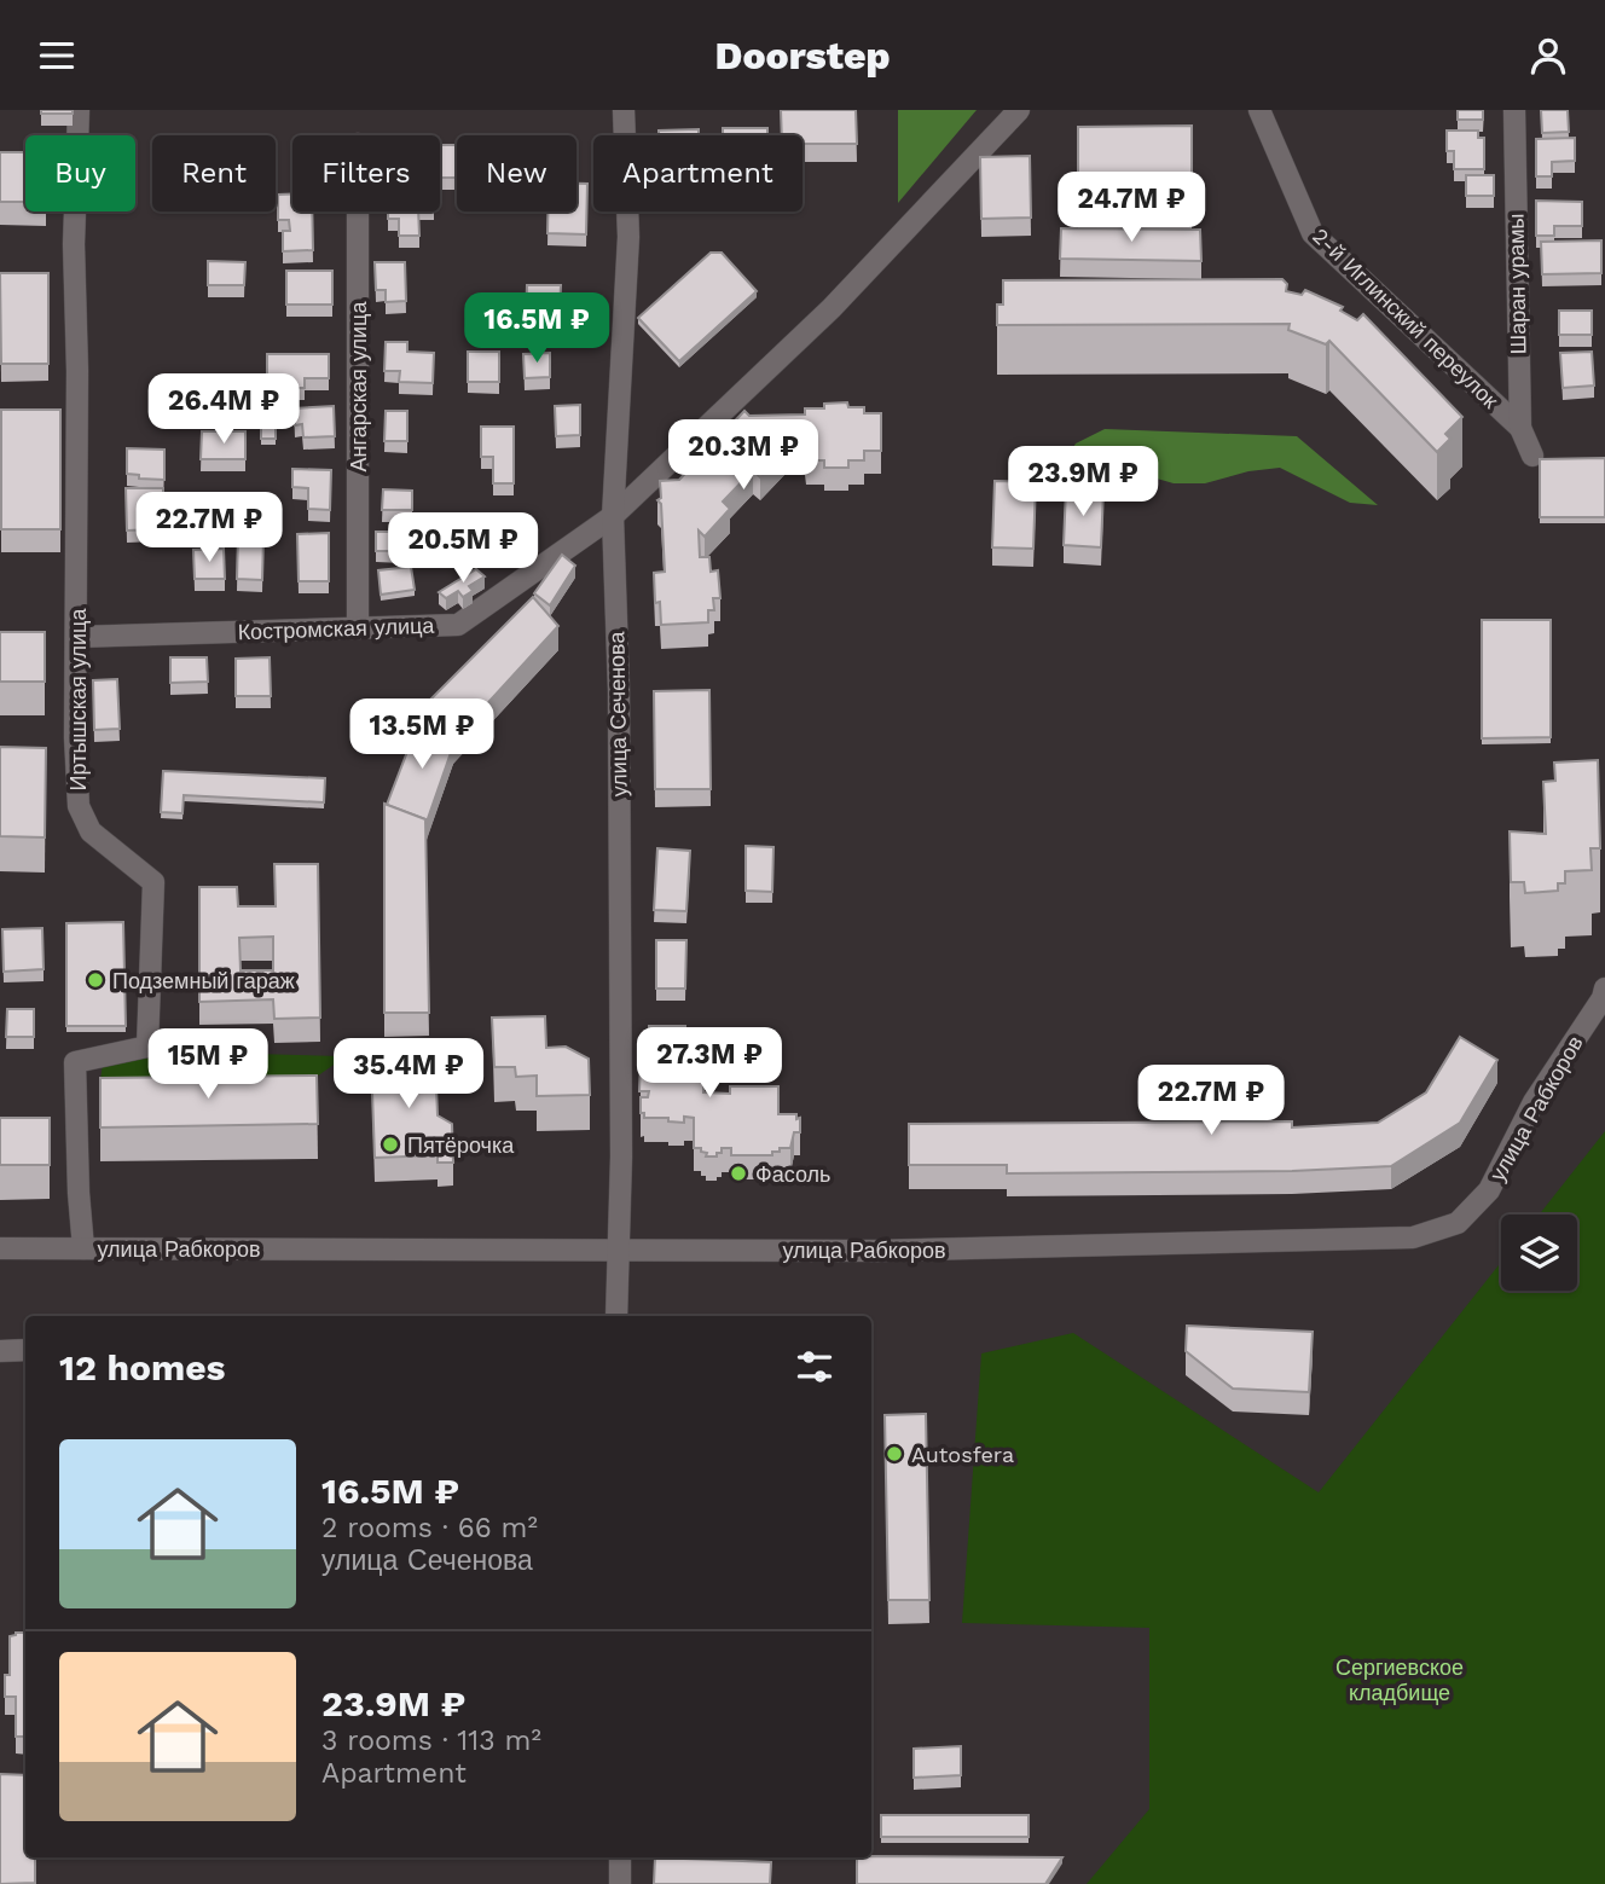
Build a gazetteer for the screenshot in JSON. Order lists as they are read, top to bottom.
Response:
{
  "streets": {
    "street": [
      "Шаран урамы",
      "2-й Иглинский переулок",
      "Ангарская улица",
      "Костромская улица",
      "Иртышская улица",
      "улица Сеченова",
      "улица Рабкоров"
    ]
  },
  "crossings": [
    ["Шаран урамы", "2-й Иглинский переулок"],
    ["Ангарская улица", "Костромская улица"],
    ["Костромская улица", "Иртышская улица"],
    ["Костромская улица", "улица Сеченова"],
    ["Иртышская улица", "улица Рабкоров"],
    ["улица Сеченова", "улица Рабкоров"]
  ],
  "parks": ["Сергиевское кладбище"],
  "places": [
    "Подземный гараж",
    "Пятёрочка",
    "Фасоль",
    "Autosfera"
  ],
  "page": {
    "header": "Doorstep",
    "chip": [
      "Buy",
      "Rent",
      "Filters",
      "New",
      "Apartment"
    ],
    "price": [
      "24.7M ₽",
      "16.5M ₽",
      "26.4M ₽",
      "20.3M ₽",
      "23.9M ₽",
      "22.7M ₽",
      "20.5M ₽",
      "13.5M ₽",
      "27.3M ₽",
      "15M ₽",
      "35.4M ₽",
      "22.7M ₽"
    ],
    "heading": "12 homes",
    "list": [
      {
        "name": "16.5M ₽",
        "note": "2 rooms · 66 m² · улица Сеченова"
      },
      {
        "name": "23.9M ₽",
        "note": "3 rooms · 113 m² · Apartment"
      }
    ]
  }
}
